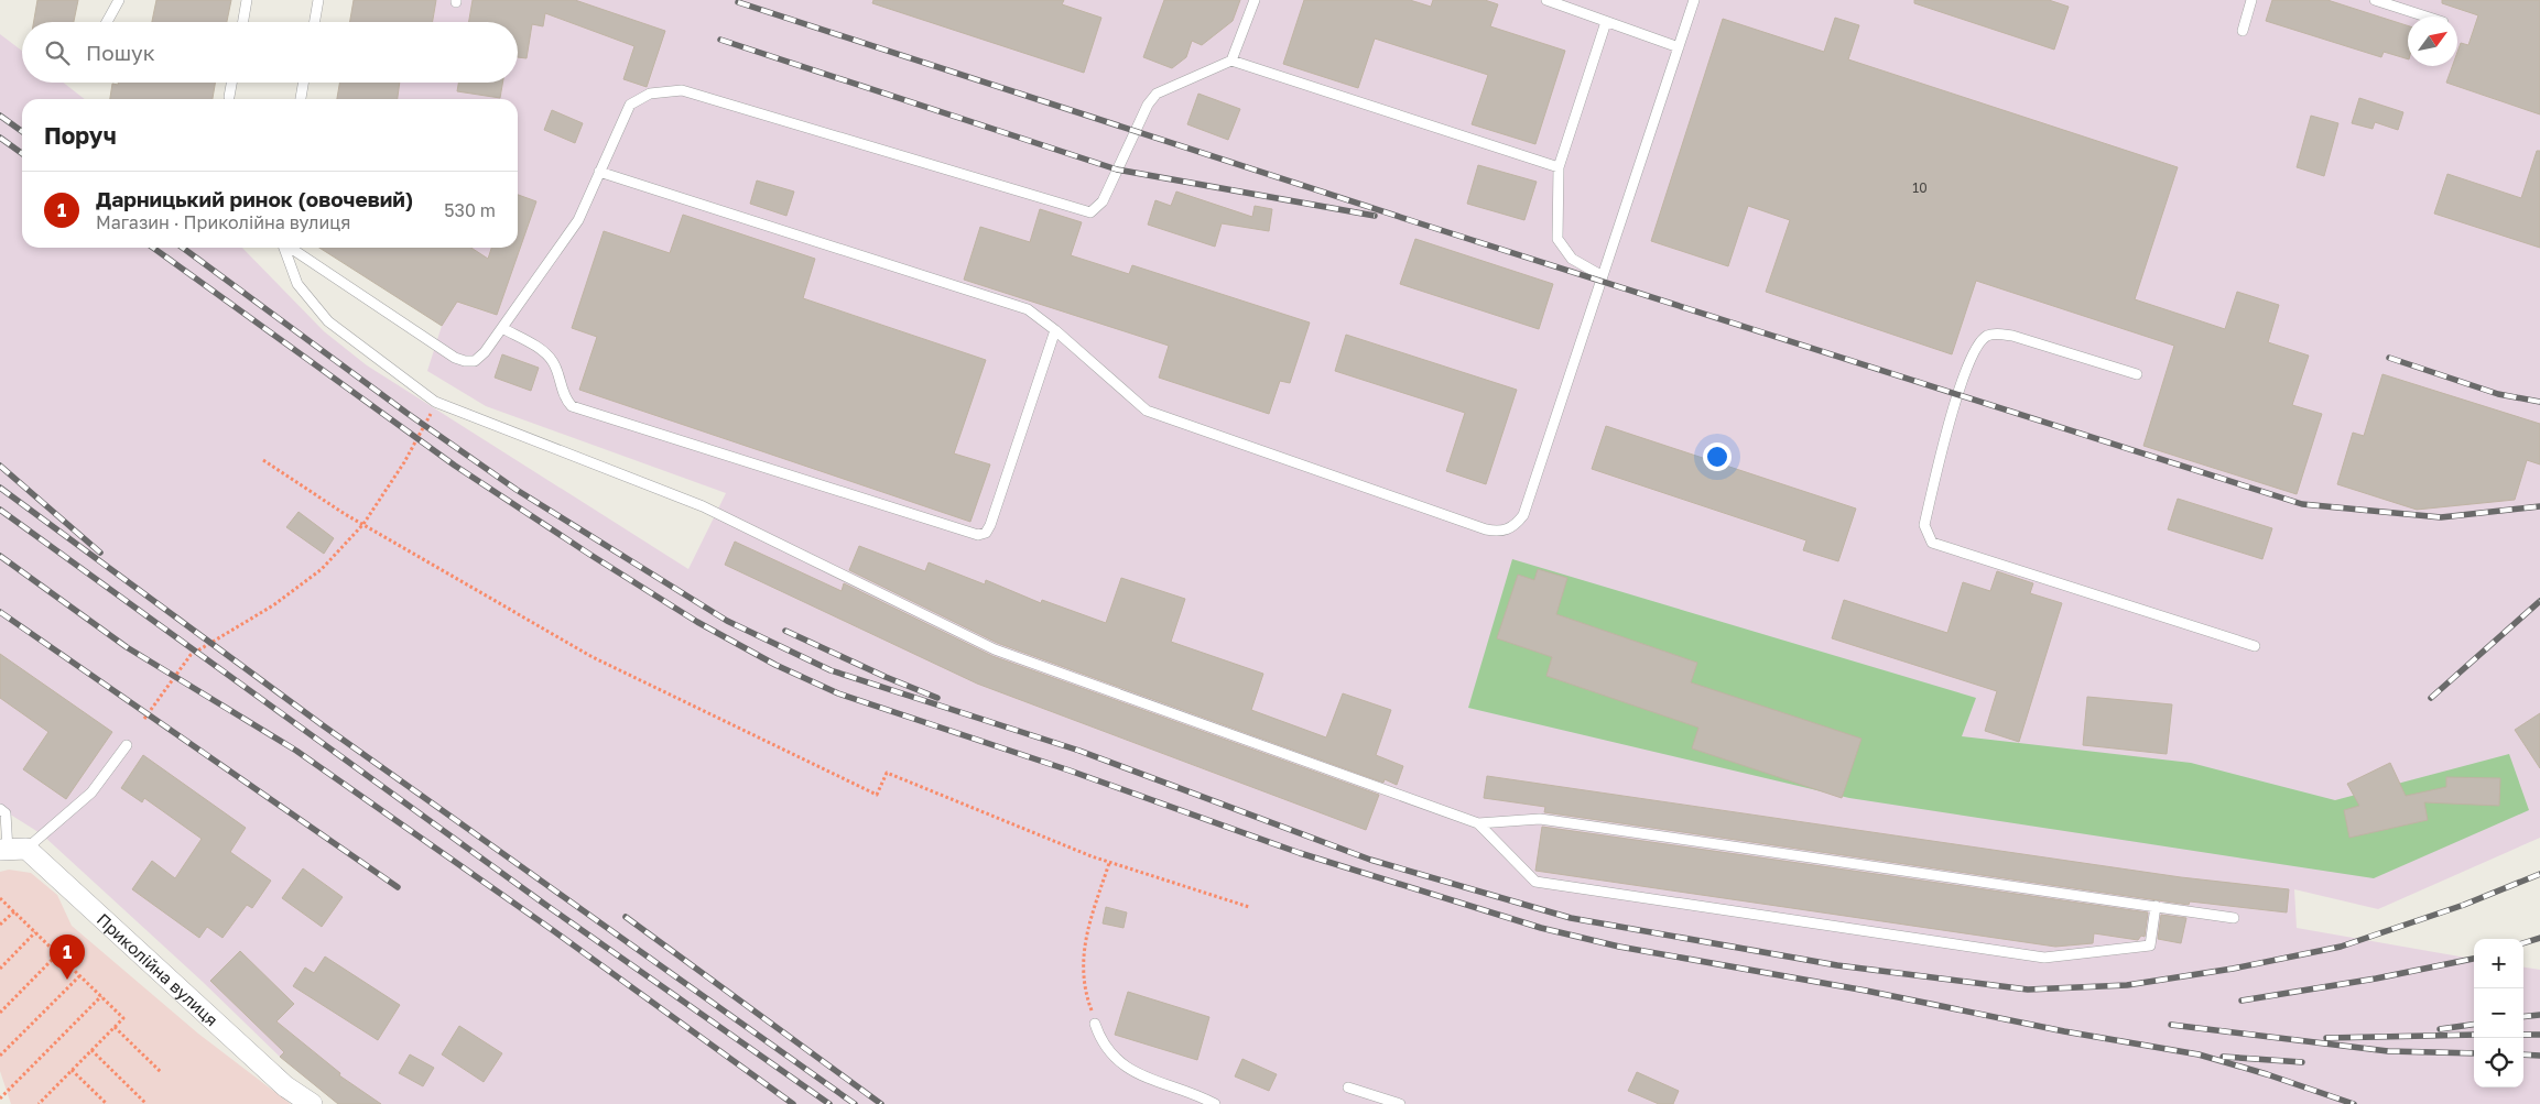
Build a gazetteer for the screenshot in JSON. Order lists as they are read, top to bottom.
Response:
{
  "streets": {
    "street": ["Приколійна вулиця"]
  },
  "house_numbers": ["10"],
  "north": "top right",
  "page": {
    "search": "Пошук",
    "heading": "Поруч",
    "list": [
      {
        "mark": "1",
        "name": "Дарницький ринок (овочевий)",
        "note": "Магазин · Приколійна вулиця",
        "value": "530 m"
      }
    ],
    "pins": "1",
    "map_buttons": ["+", "−"]
  }
}
